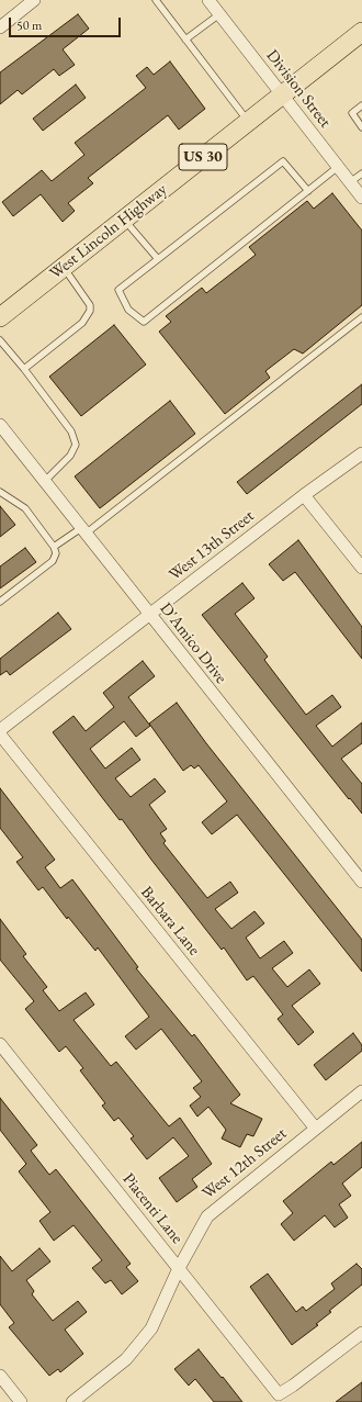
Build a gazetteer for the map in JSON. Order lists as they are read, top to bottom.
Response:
{
  "streets": {
    "main road": ["US 30", "West Lincoln Highway"],
    "street": [
      "Division Street",
      "West 13th Street",
      "D'Amico Drive",
      "Barbara Lane",
      "West 12th Street",
      "Piacenti Lane"
    ]
  },
  "crossings": [
    ["Division Street", "West Lincoln Highway"],
    ["West 13th Street", "D'Amico Drive"],
    ["Barbara Lane", "West 12th Street"],
    ["West 12th Street", "Piacenti Lane"]
  ],
  "scale_bar": "50 m"
}
